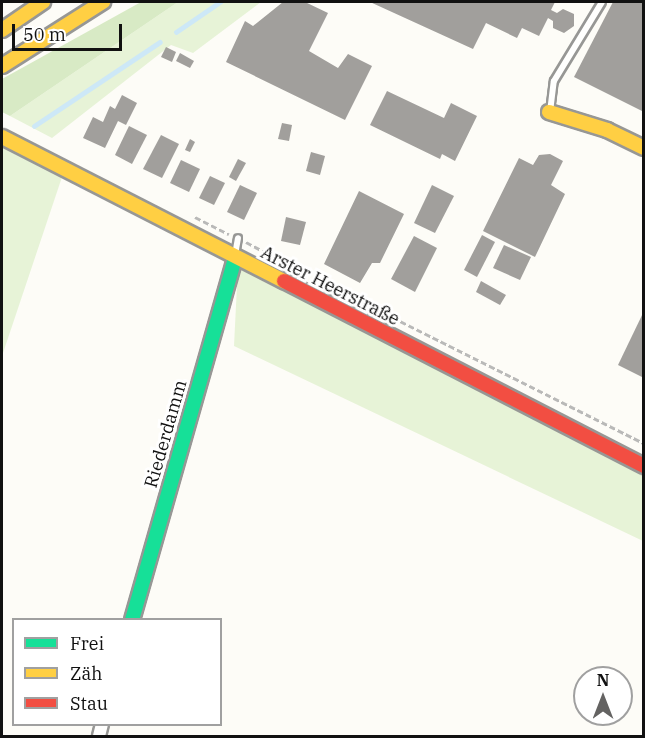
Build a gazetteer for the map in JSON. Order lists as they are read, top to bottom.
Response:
{
  "streets": {
    "main road": ["Arster Heerstraße", "Riederdamm"]
  },
  "crossings": [
    ["Arster Heerstraße", "Riederdamm"]
  ],
  "legend": ["Frei", "Zäh", "Stau"],
  "scale_bar": "50 m",
  "north": "top"
}
